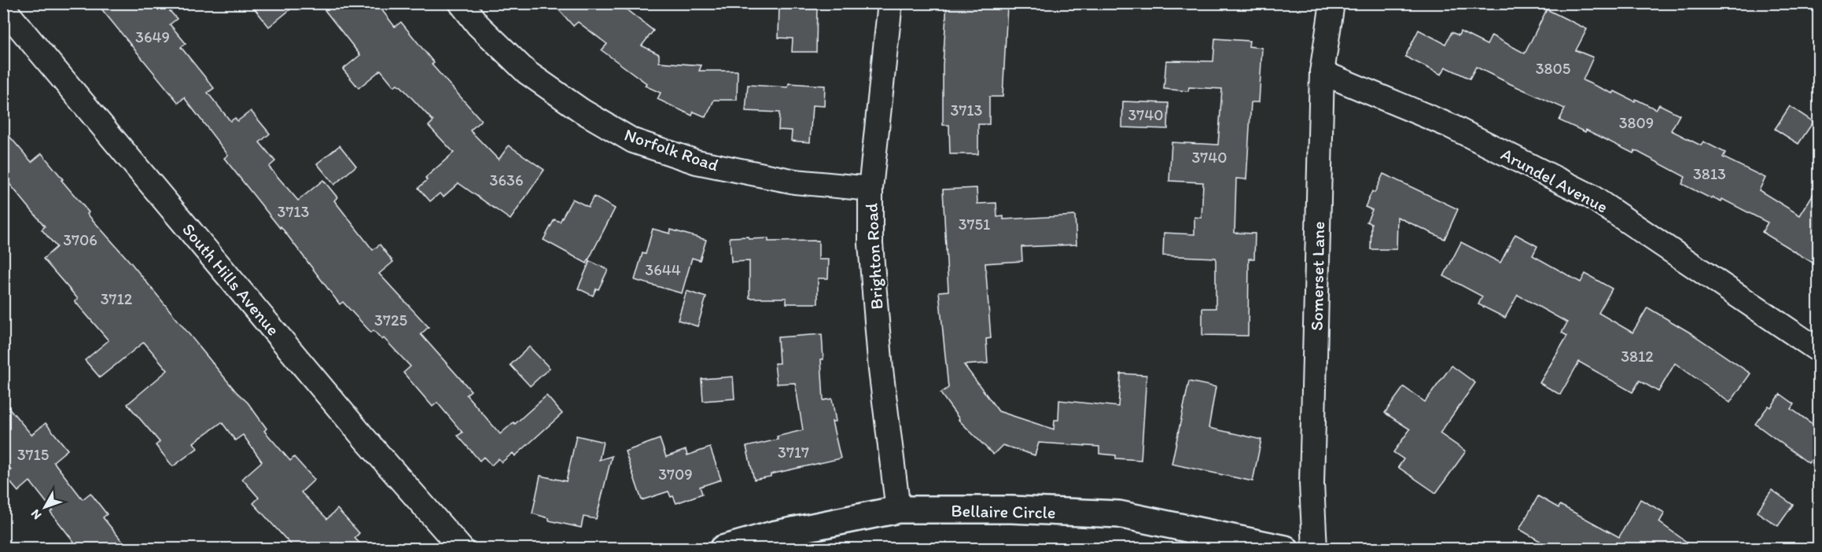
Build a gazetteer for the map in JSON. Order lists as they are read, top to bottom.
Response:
{
  "streets": {
    "street": [
      "Norfolk Road",
      "Arundel Avenue",
      "Brighton Road",
      "Somerset Lane",
      "South Hills Avenue",
      "Bellaire Circle"
    ]
  },
  "crossings": [
    ["Norfolk Road", "Brighton Road"],
    ["Arundel Avenue", "Somerset Lane"],
    ["Brighton Road", "Bellaire Circle"]
  ],
  "house_numbers": [
    "3649",
    "3805",
    "3713",
    "3740",
    "3809",
    "3740",
    "3813",
    "3636",
    "3713",
    "3751",
    "3706",
    "3644",
    "3712",
    "3725",
    "3812",
    "3717",
    "3715",
    "3709"
  ],
  "north": "bottom left"
}
